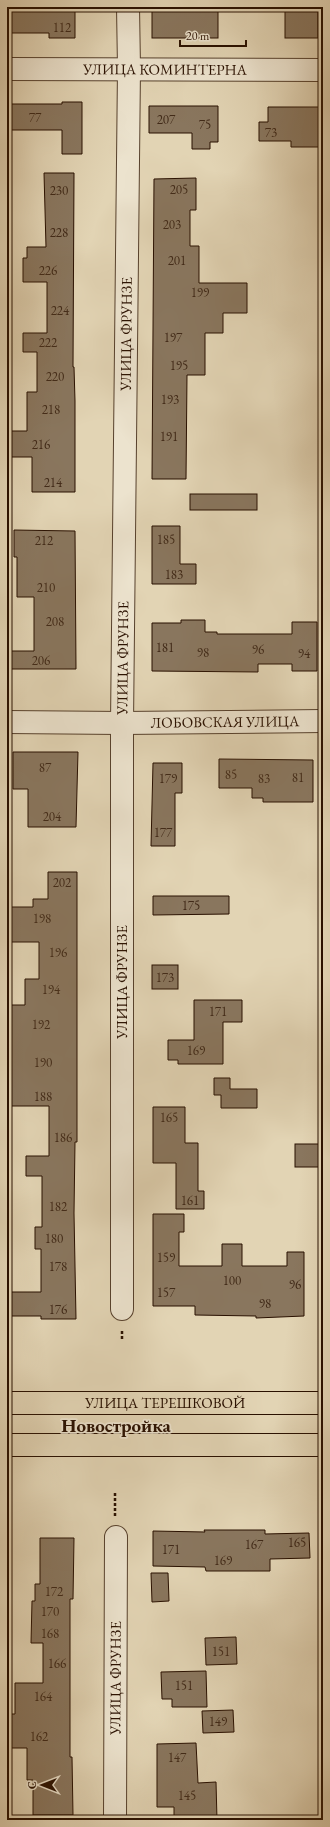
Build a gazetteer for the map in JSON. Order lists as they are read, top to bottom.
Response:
{
  "streets": {
    "main road": ["УЛИЦА ТЕРЕШКОВОЙ"],
    "street": ["УЛИЦА КОМИНТЕРНА", "УЛИЦА ФРУНЗЕ", "ЛОБОВСКАЯ УЛИЦА"]
  },
  "crossings": [
    ["УЛИЦА КОМИНТЕРНА", "УЛИЦА ФРУНЗЕ"],
    ["УЛИЦА ФРУНЗЕ", "ЛОБОВСКАЯ УЛИЦА"]
  ],
  "districts": ["Новостройка"],
  "house_numbers": [
    "112",
    "77",
    "207",
    "75",
    "73",
    "205",
    "230",
    "203",
    "228",
    "201",
    "226",
    "199",
    "224",
    "197",
    "222",
    "195",
    "220",
    "193",
    "218",
    "191",
    "216",
    "214",
    "185",
    "212",
    "183",
    "210",
    "208",
    "181",
    "96",
    "98",
    "94",
    "206",
    "87",
    "85",
    "81",
    "179",
    "83",
    "204",
    "177",
    "202",
    "175",
    "198",
    "196",
    "173",
    "194",
    "171",
    "192",
    "169",
    "190",
    "188",
    "165",
    "186",
    "161",
    "182",
    "180",
    "159",
    "178",
    "100",
    "96",
    "157",
    "98",
    "176",
    "165",
    "167",
    "171",
    "169",
    "172",
    "170",
    "168",
    "151",
    "166",
    "151",
    "164",
    "149",
    "162",
    "147",
    "145"
  ],
  "scale_bar": "20 m",
  "north": "left"
}
